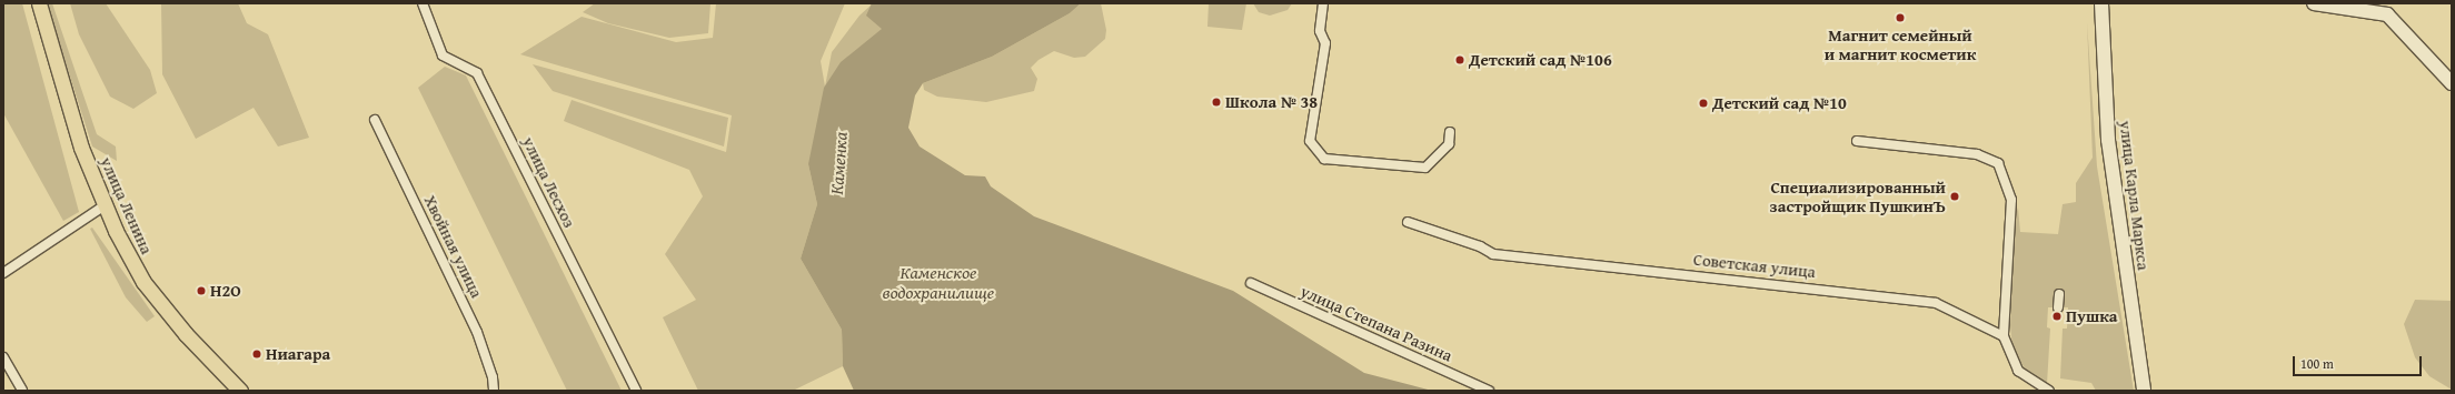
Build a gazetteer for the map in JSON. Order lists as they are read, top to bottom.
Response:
{
  "streets": {
    "main road": ["улица Карла Маркса", "улица Ленина"],
    "street": [
      "улица Лесхоз",
      "Хвойная улица",
      "Советская улица",
      "улица Степана Разина"
    ]
  },
  "water": ["Каменка", "Каменское водохранилище"],
  "places": [
    "Магнит семейный и магнит косметик",
    "Детский сад №106",
    "Школа № 38",
    "Детский сад №10",
    "Специализированный застройщик ПушкинЪ",
    "H2O",
    "Пушка",
    "Ниагара"
  ],
  "scale_bar": "100 m"
}
